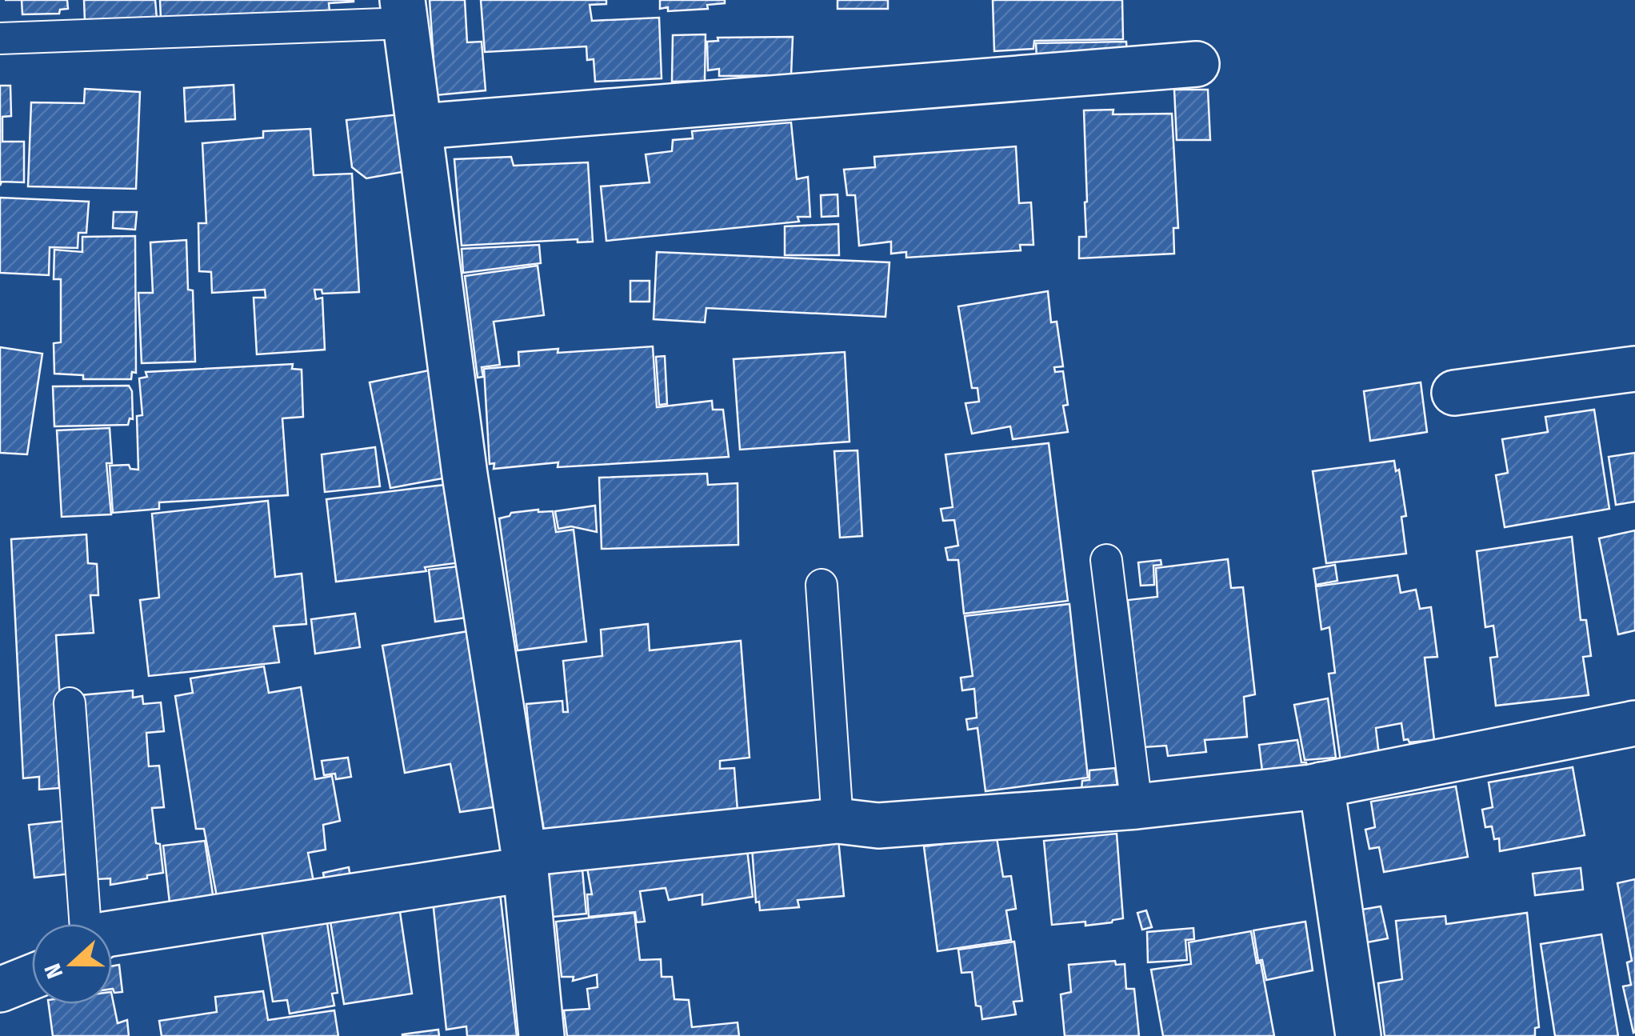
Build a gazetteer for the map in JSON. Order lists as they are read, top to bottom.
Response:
{
  "north": "left"
}
